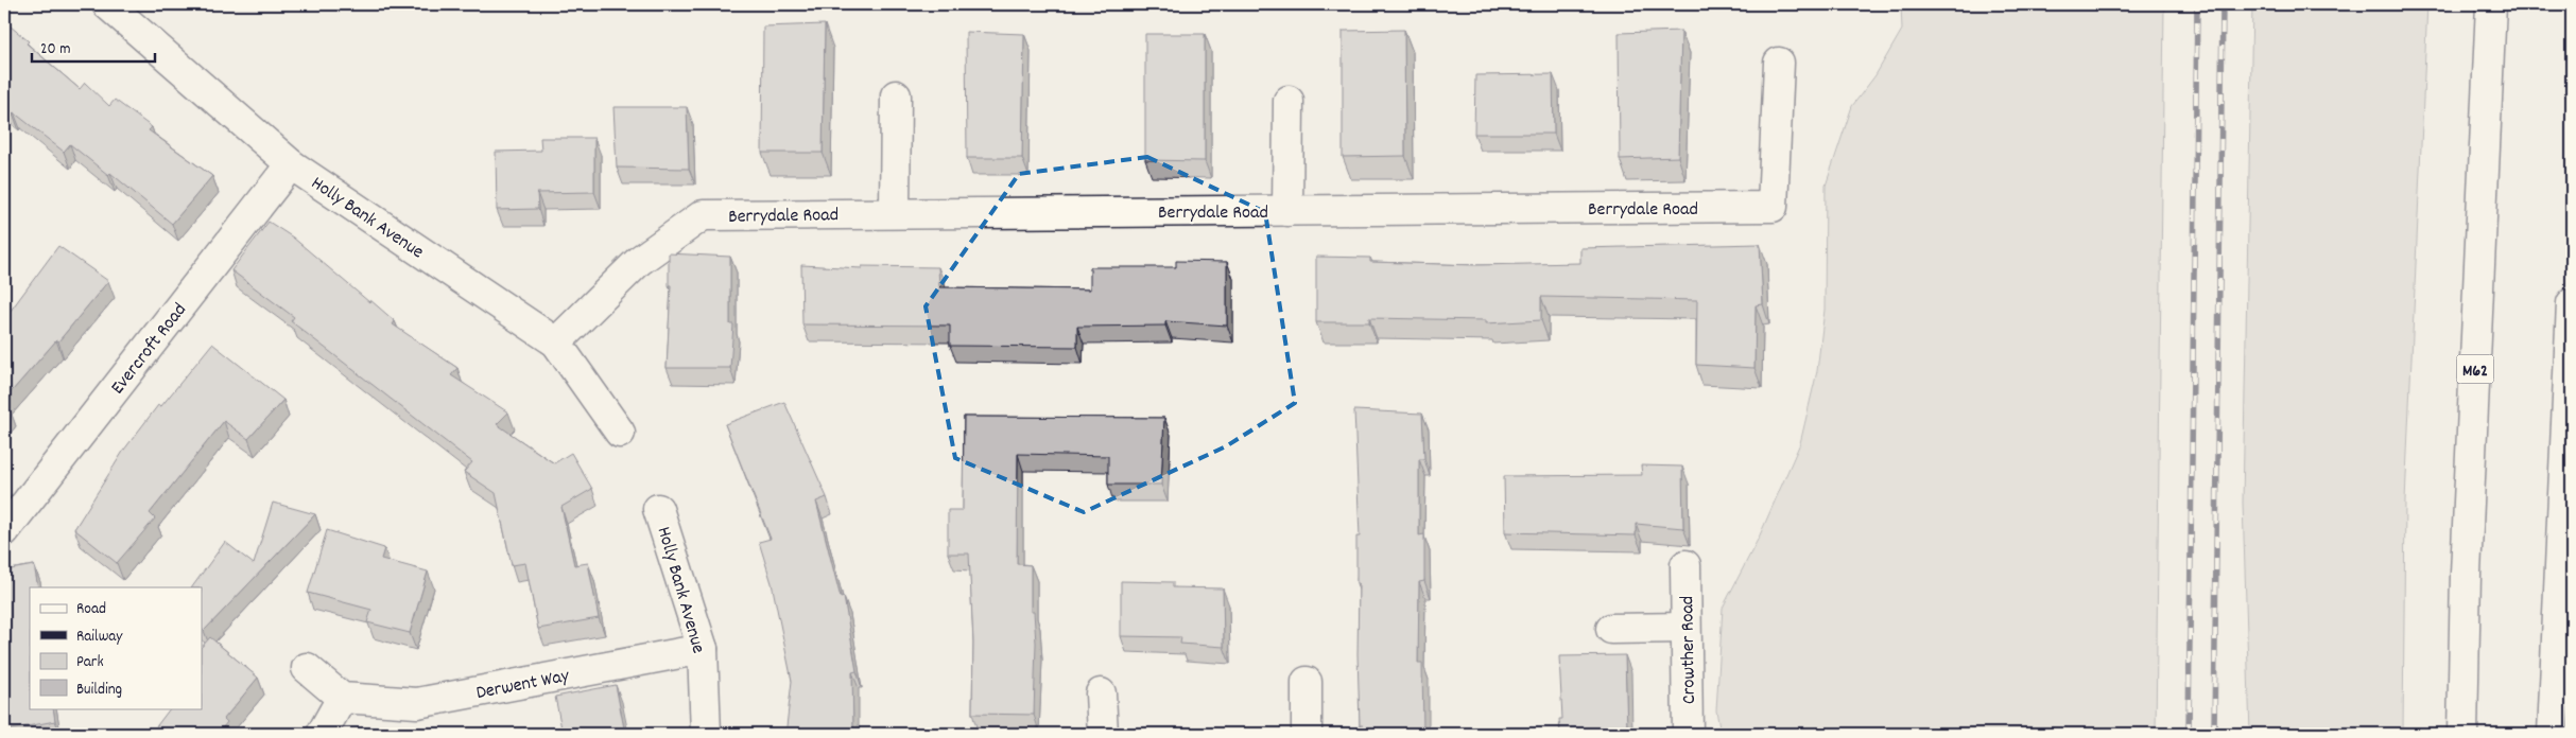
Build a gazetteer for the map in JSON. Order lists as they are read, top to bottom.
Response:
{
  "streets": {
    "main road": [
      "Berrydale Road",
      "Holly Bank Avenue",
      "Evercroft Road",
      "M62",
      "Crowther Road",
      "Derwent Way"
    ]
  },
  "crossings": [
    ["Berrydale Road", "Holly Bank Avenue"],
    ["Holly Bank Avenue", "Evercroft Road"],
    ["Holly Bank Avenue", "Derwent Way"]
  ],
  "legend": [
    "Road",
    "Railway",
    "Park",
    "Building"
  ],
  "scale_bar": "20 m"
}
